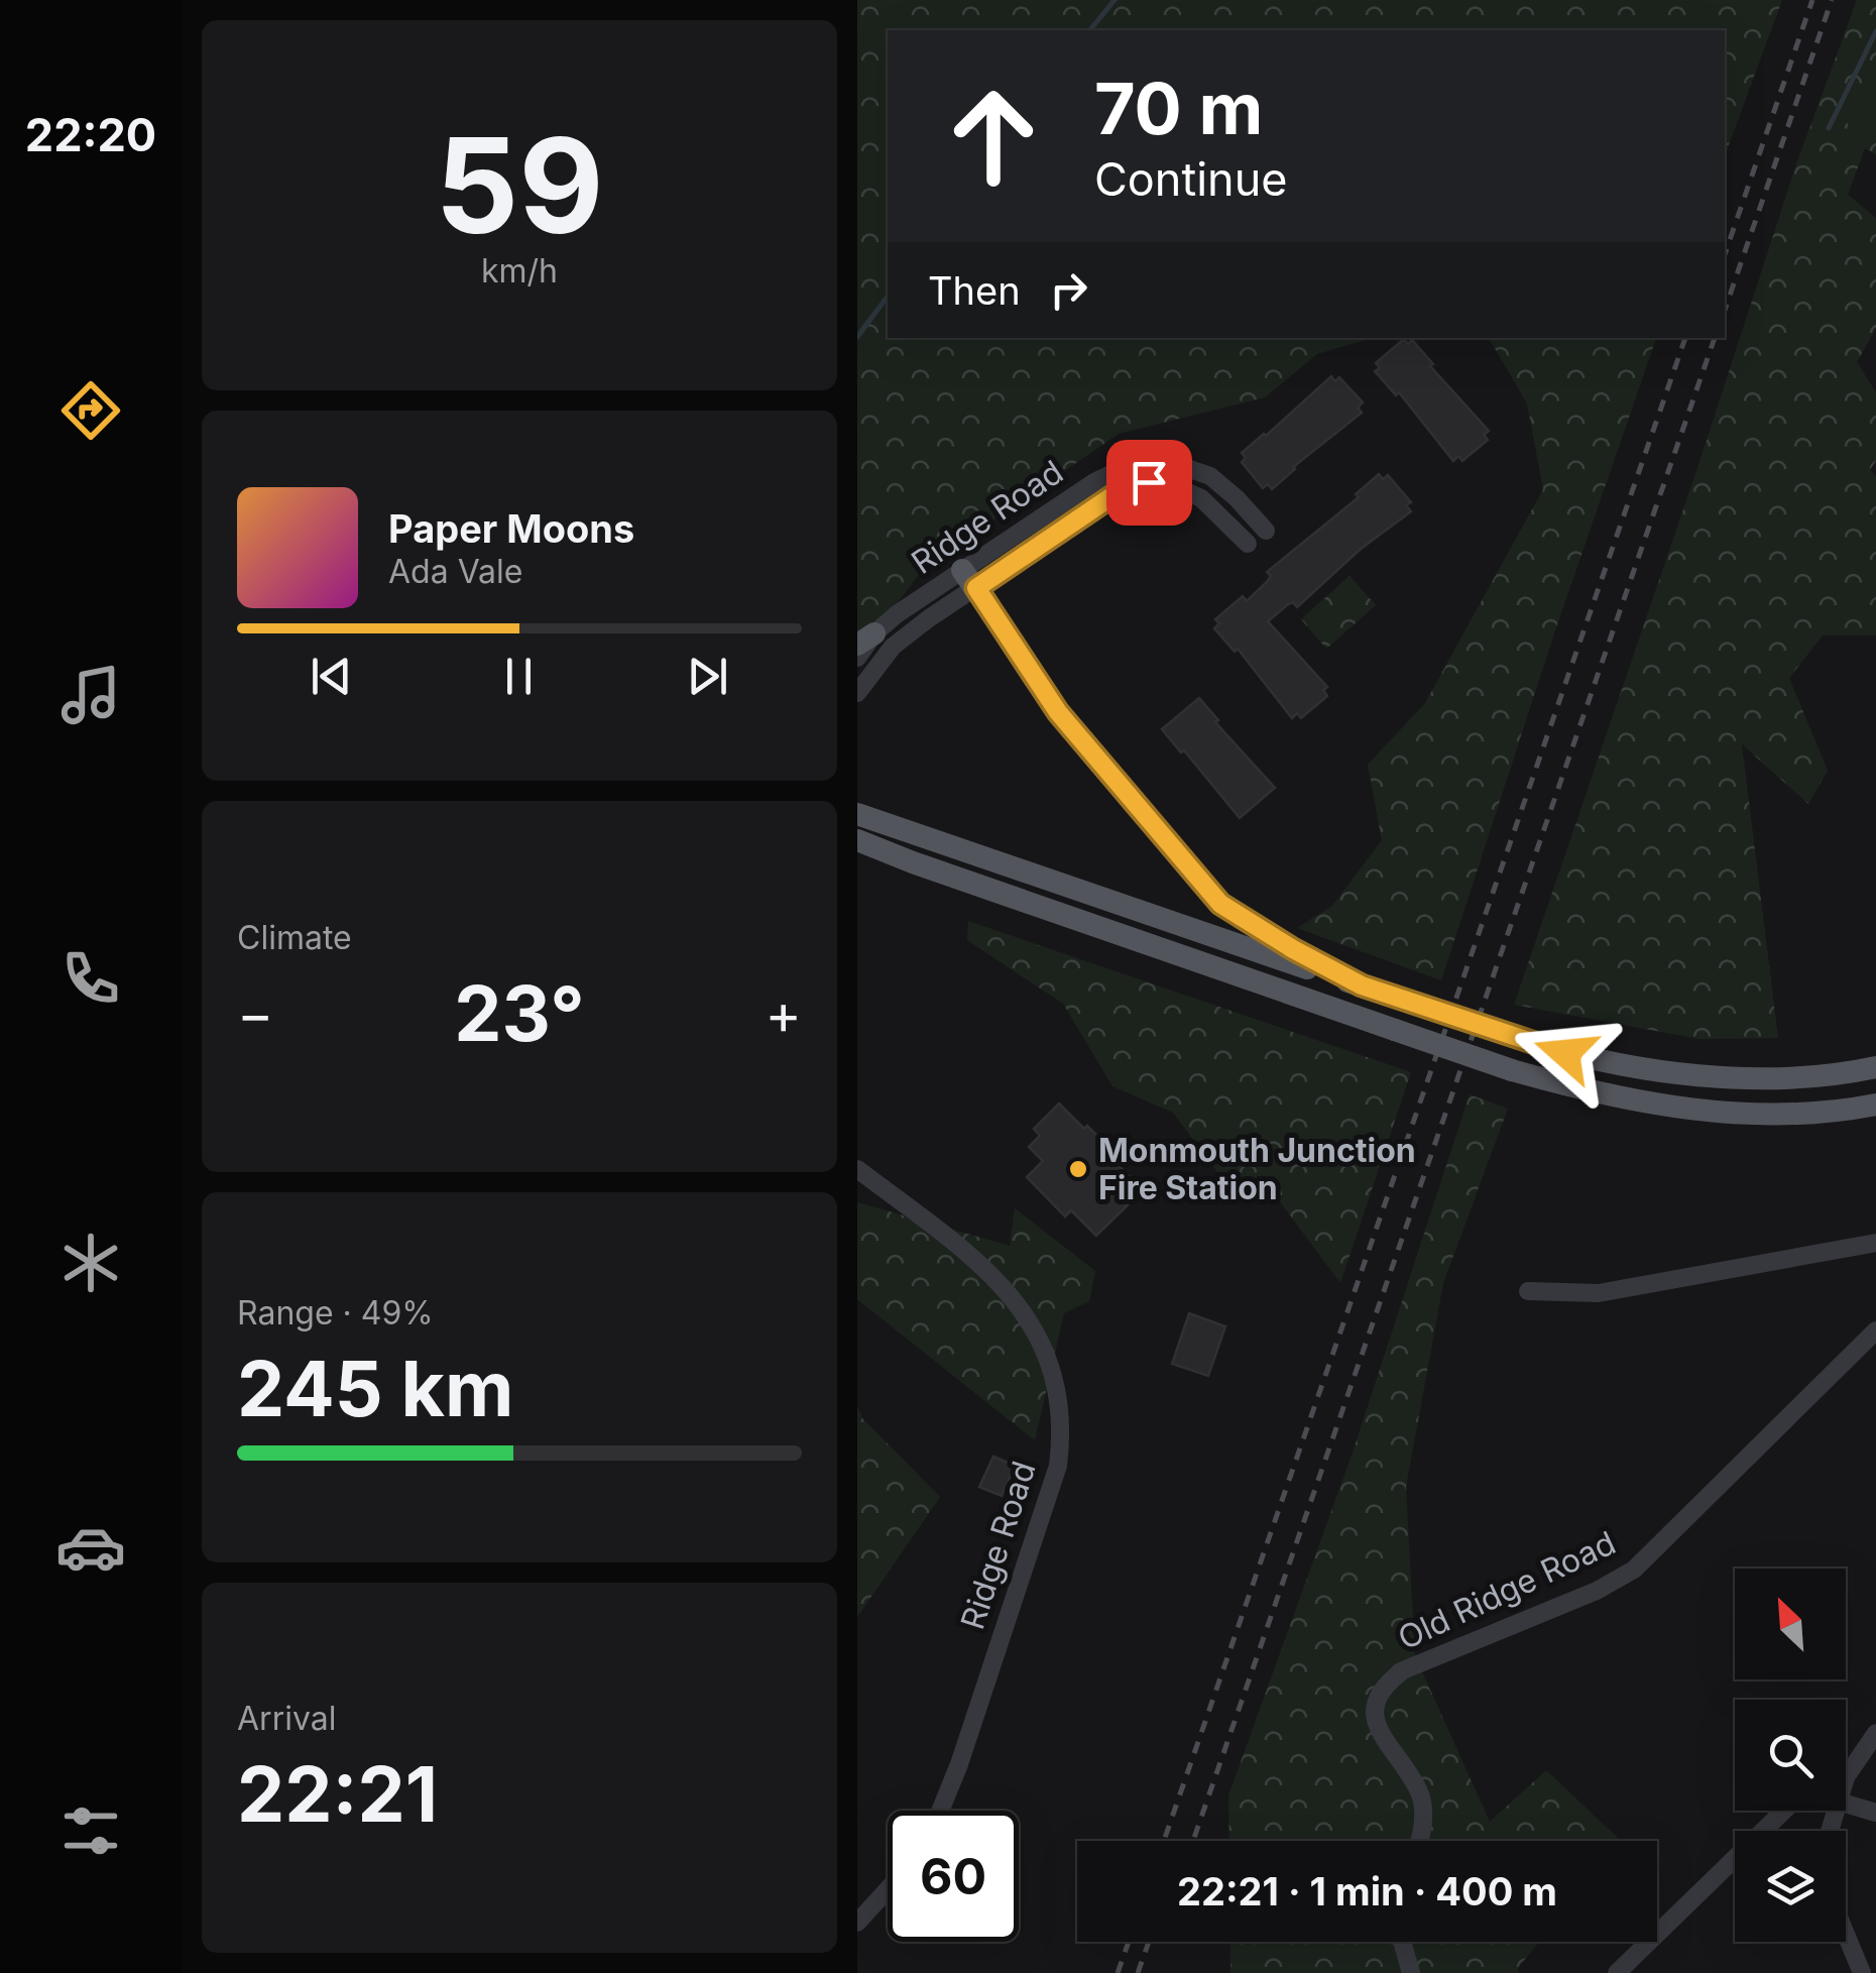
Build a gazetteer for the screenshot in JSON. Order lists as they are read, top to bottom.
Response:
{
  "streets": {
    "street": ["Ridge Road", "Old Ridge Road"]
  },
  "places": ["Monmouth Junction Fire Station"],
  "north": "top left",
  "page": {
    "tabs": "22:20",
    "tile": [
      ["59", "km/h"],
      "Climate",
      ["Range · 49%", "245 km"],
      ["Arrival", "22:21"]
    ],
    "turn": ["70 m", "Continue"],
    "then": "Then",
    "song": ["Paper Moons", "Ada Vale"],
    "heat": ["−", "23°", "+"],
    "limit": "60",
    "trip": "22:21 · 1 min · 400 m"
  }
}
